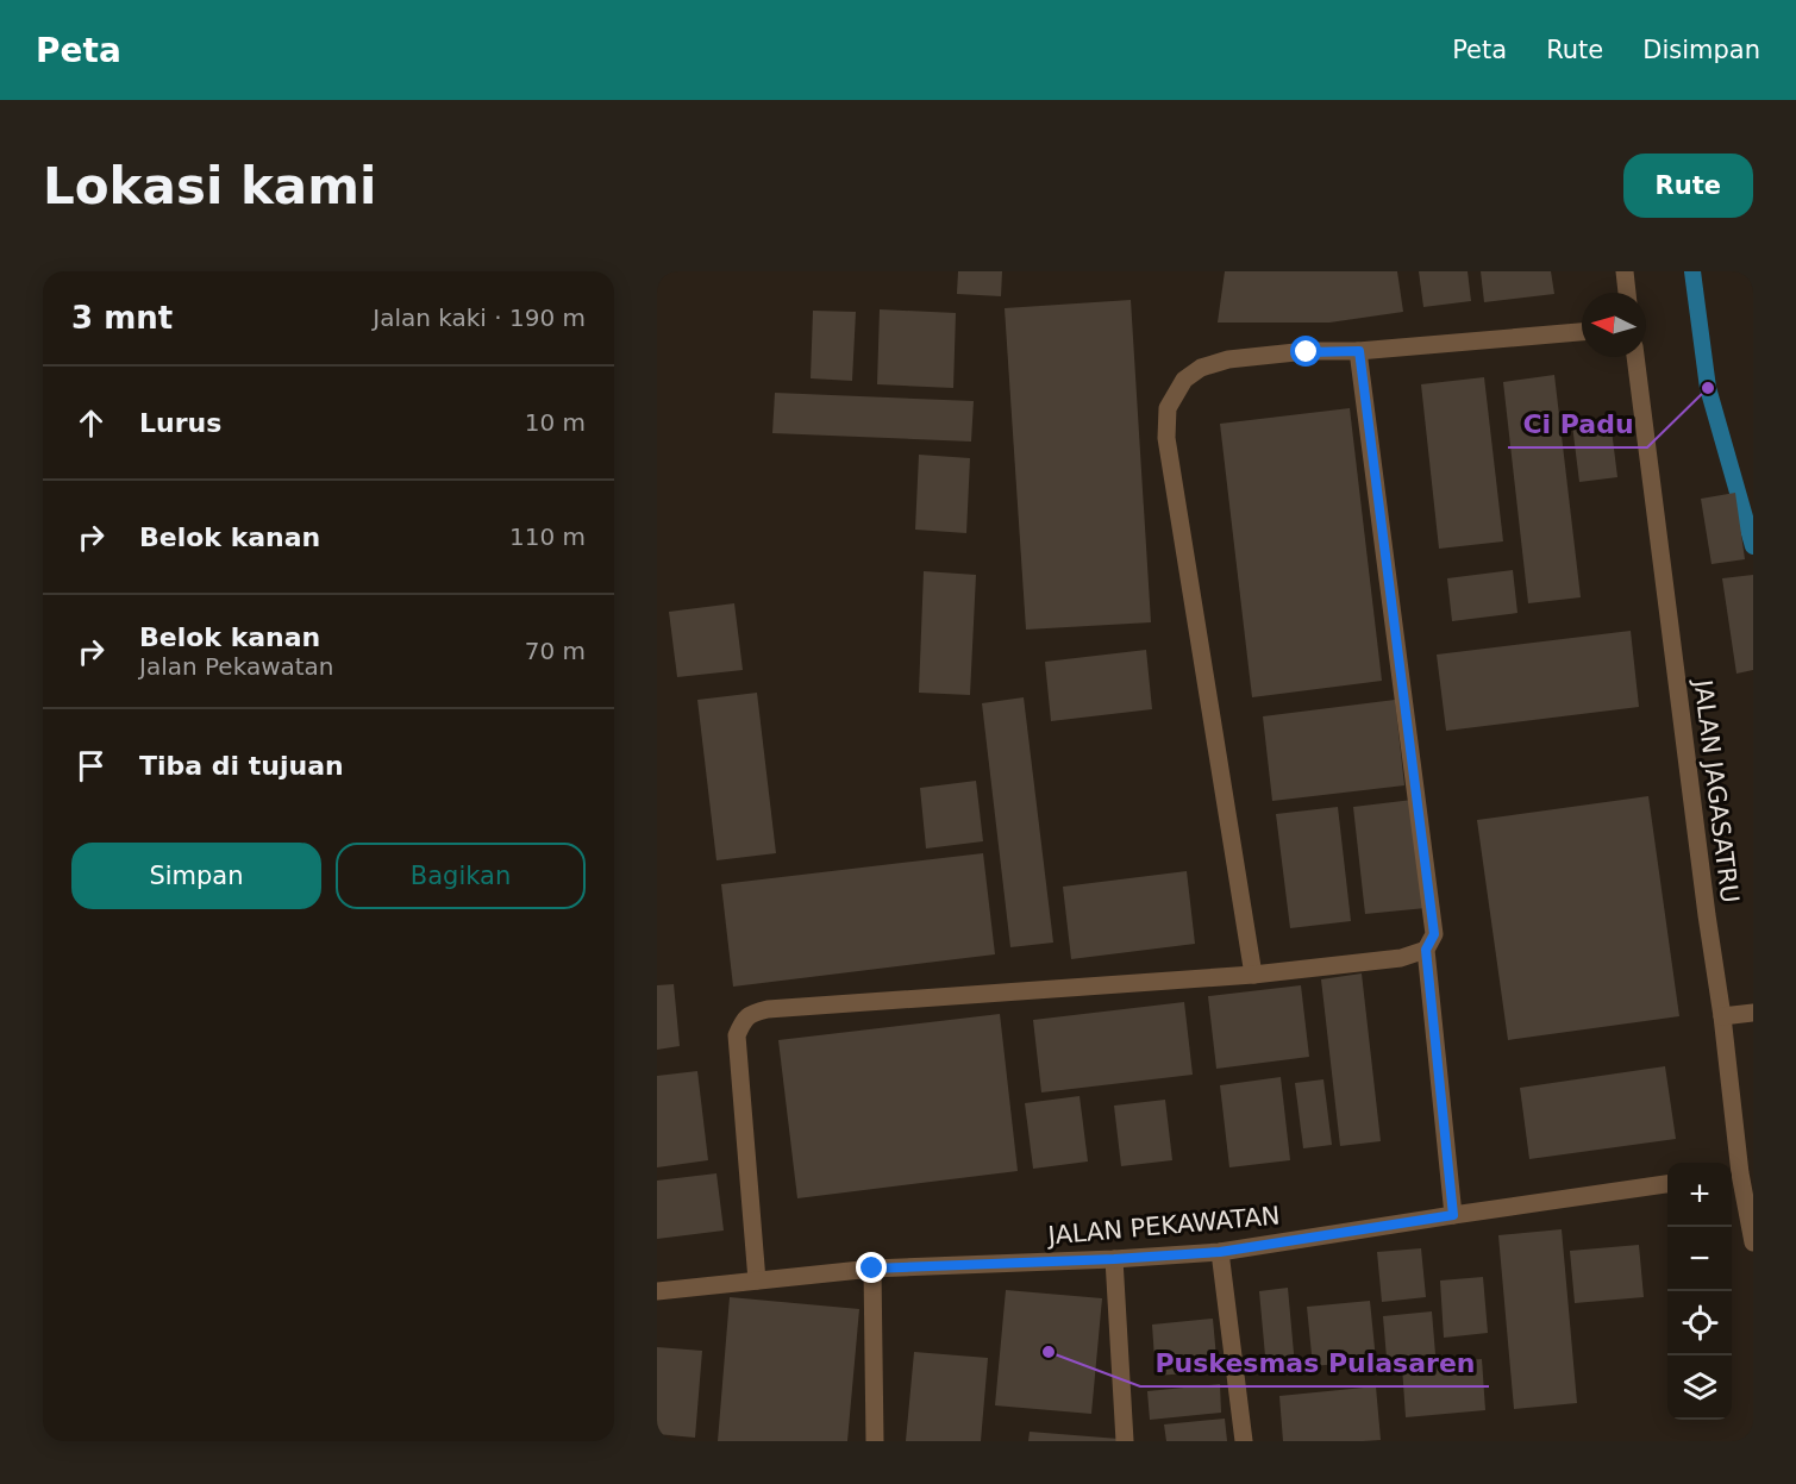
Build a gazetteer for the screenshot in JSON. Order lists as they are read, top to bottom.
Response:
{
  "streets": {
    "street": ["JALAN JAGASATRU", "JALAN PEKAWATAN"]
  },
  "places": ["Ci Padu", "Puskesmas Pulasaren"],
  "north": "left",
  "page": {
    "header": "Peta",
    "nav": ["Peta", "Rute", "Disimpan"],
    "buttons": [
      "Rute",
      ["Simpan", "Bagikan"]
    ],
    "title": "Lokasi kami",
    "heading": ["3 mnt", "Jalan kaki · 190 m"],
    "list": [
      ["Lurus", "10 m"],
      ["Belok kanan", "110 m"],
      ["Belok kanan", "Jalan Pekawatan", "70 m"],
      "Tiba di tujuan"
    ],
    "map_buttons": ["+", "−"]
  }
}
